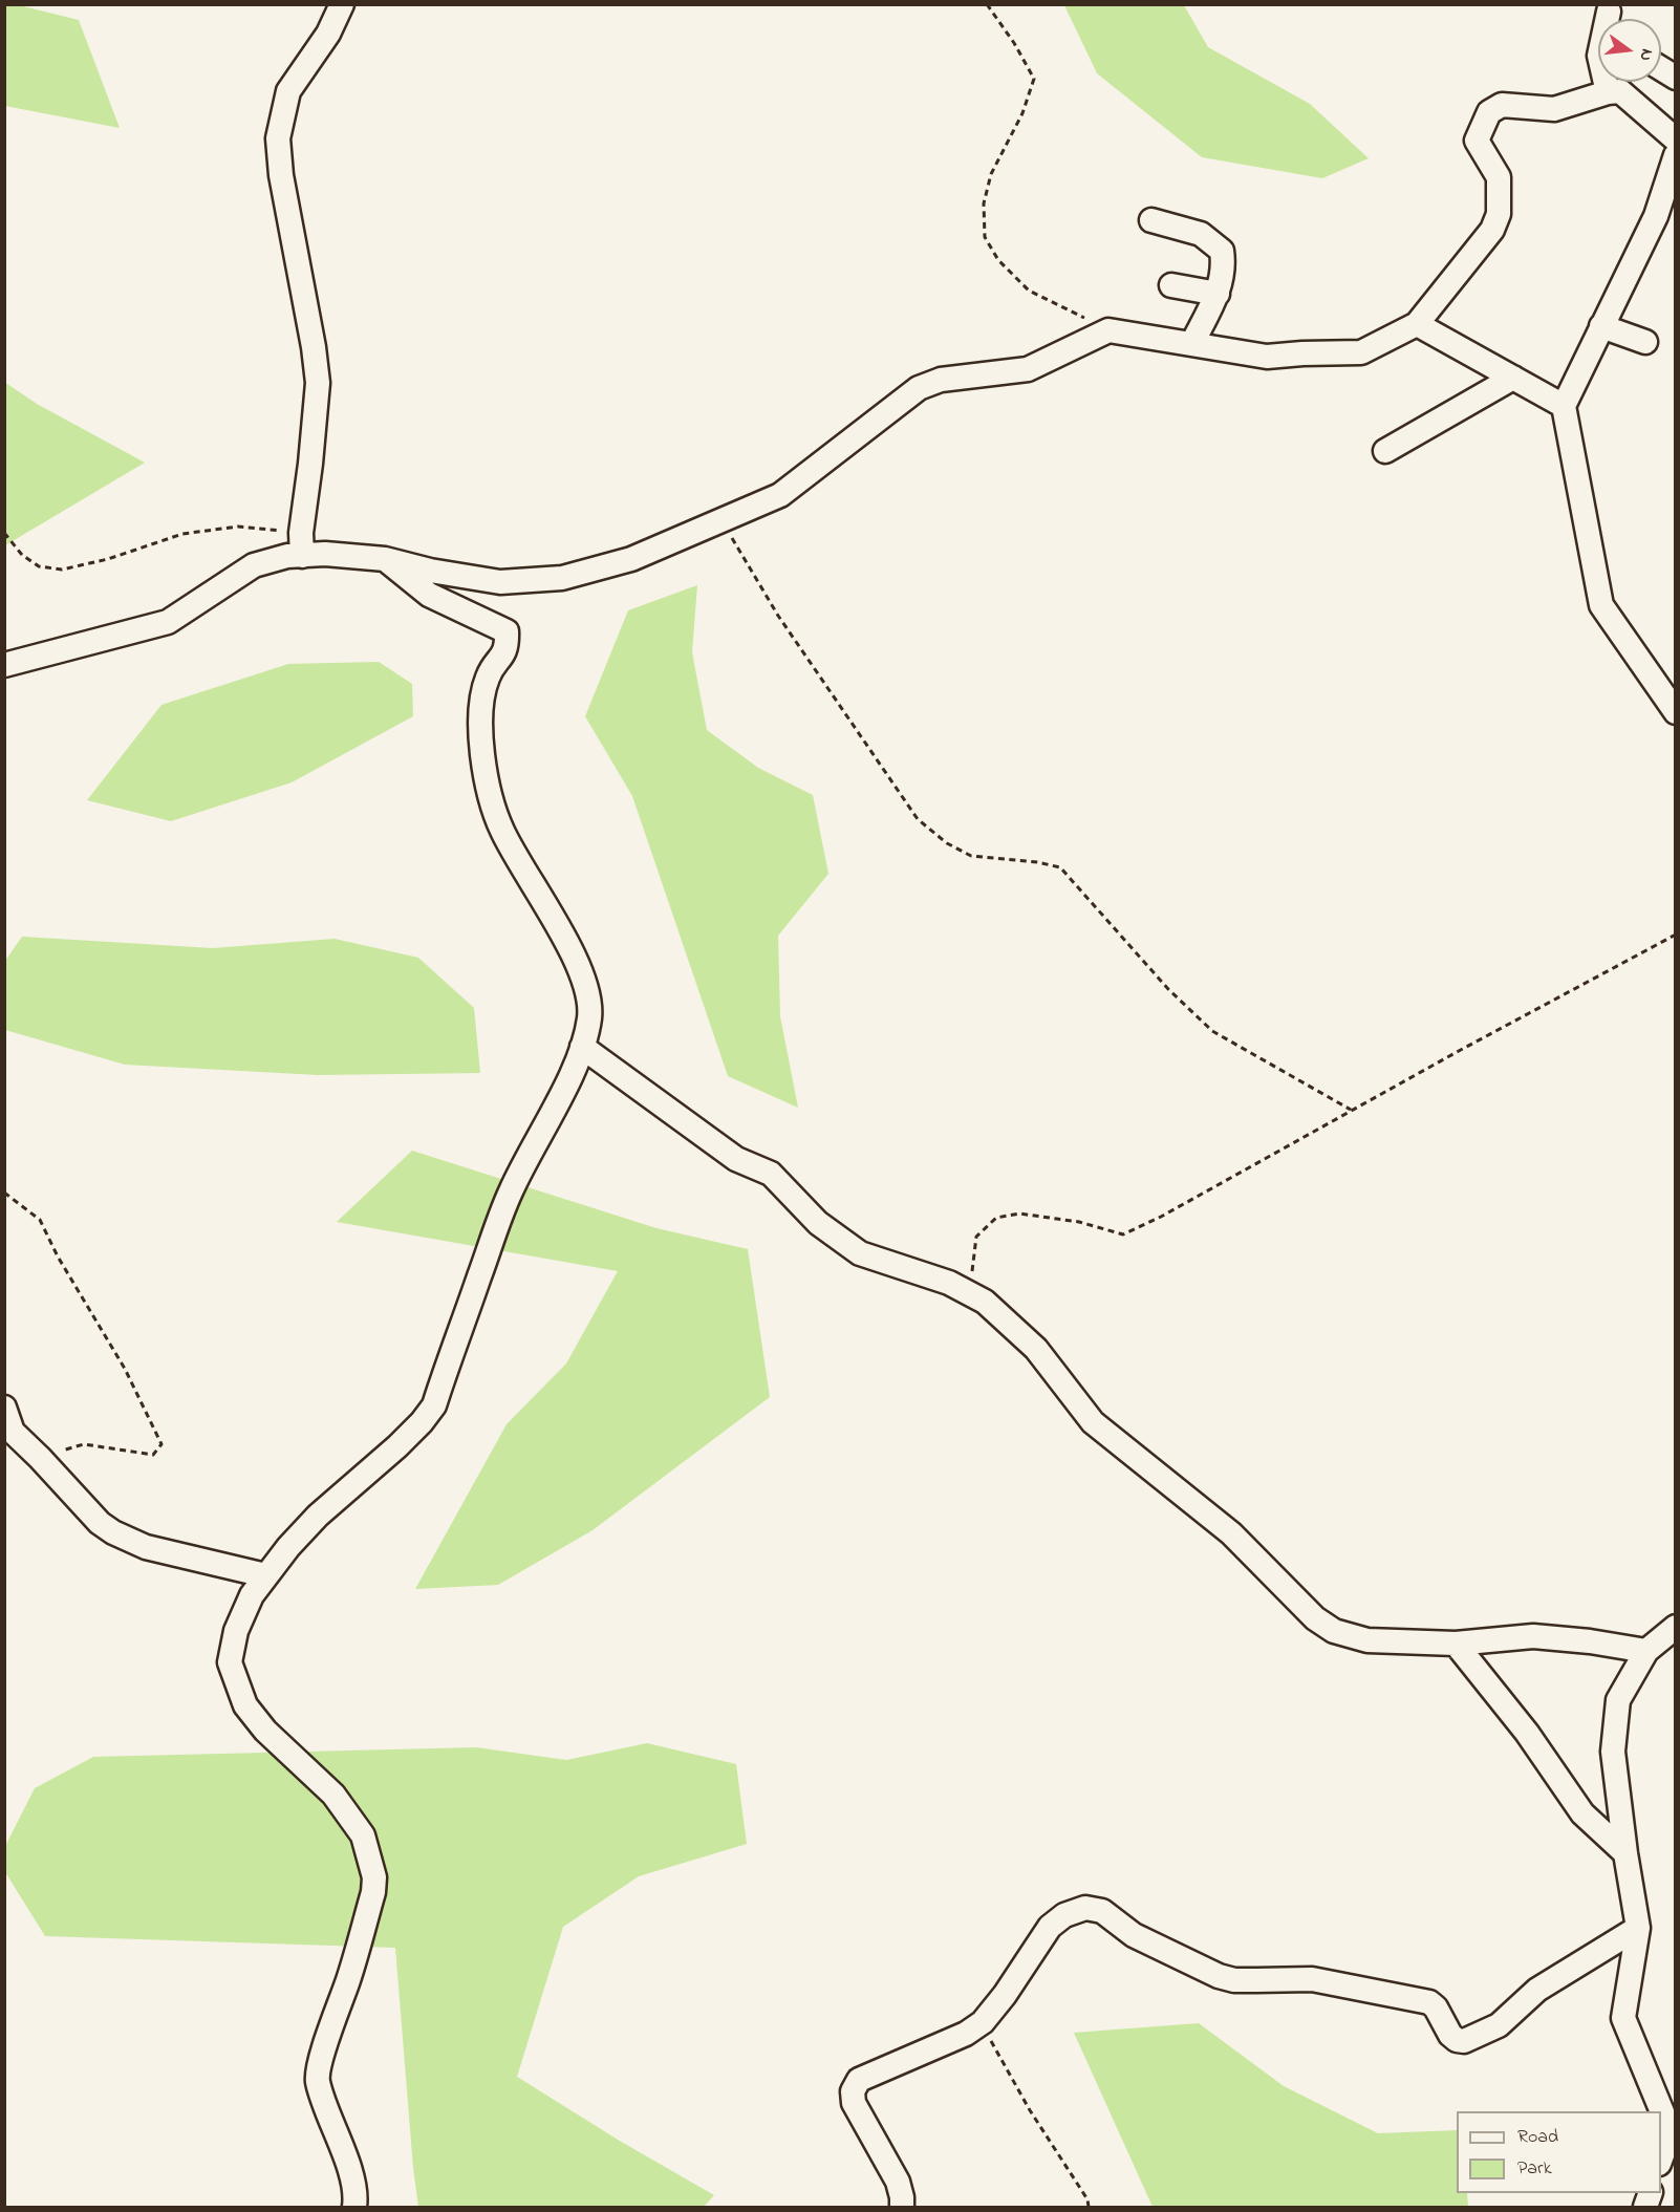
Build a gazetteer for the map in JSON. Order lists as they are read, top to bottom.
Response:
{
  "legend": ["Road", "Park"],
  "north": "right"
}
